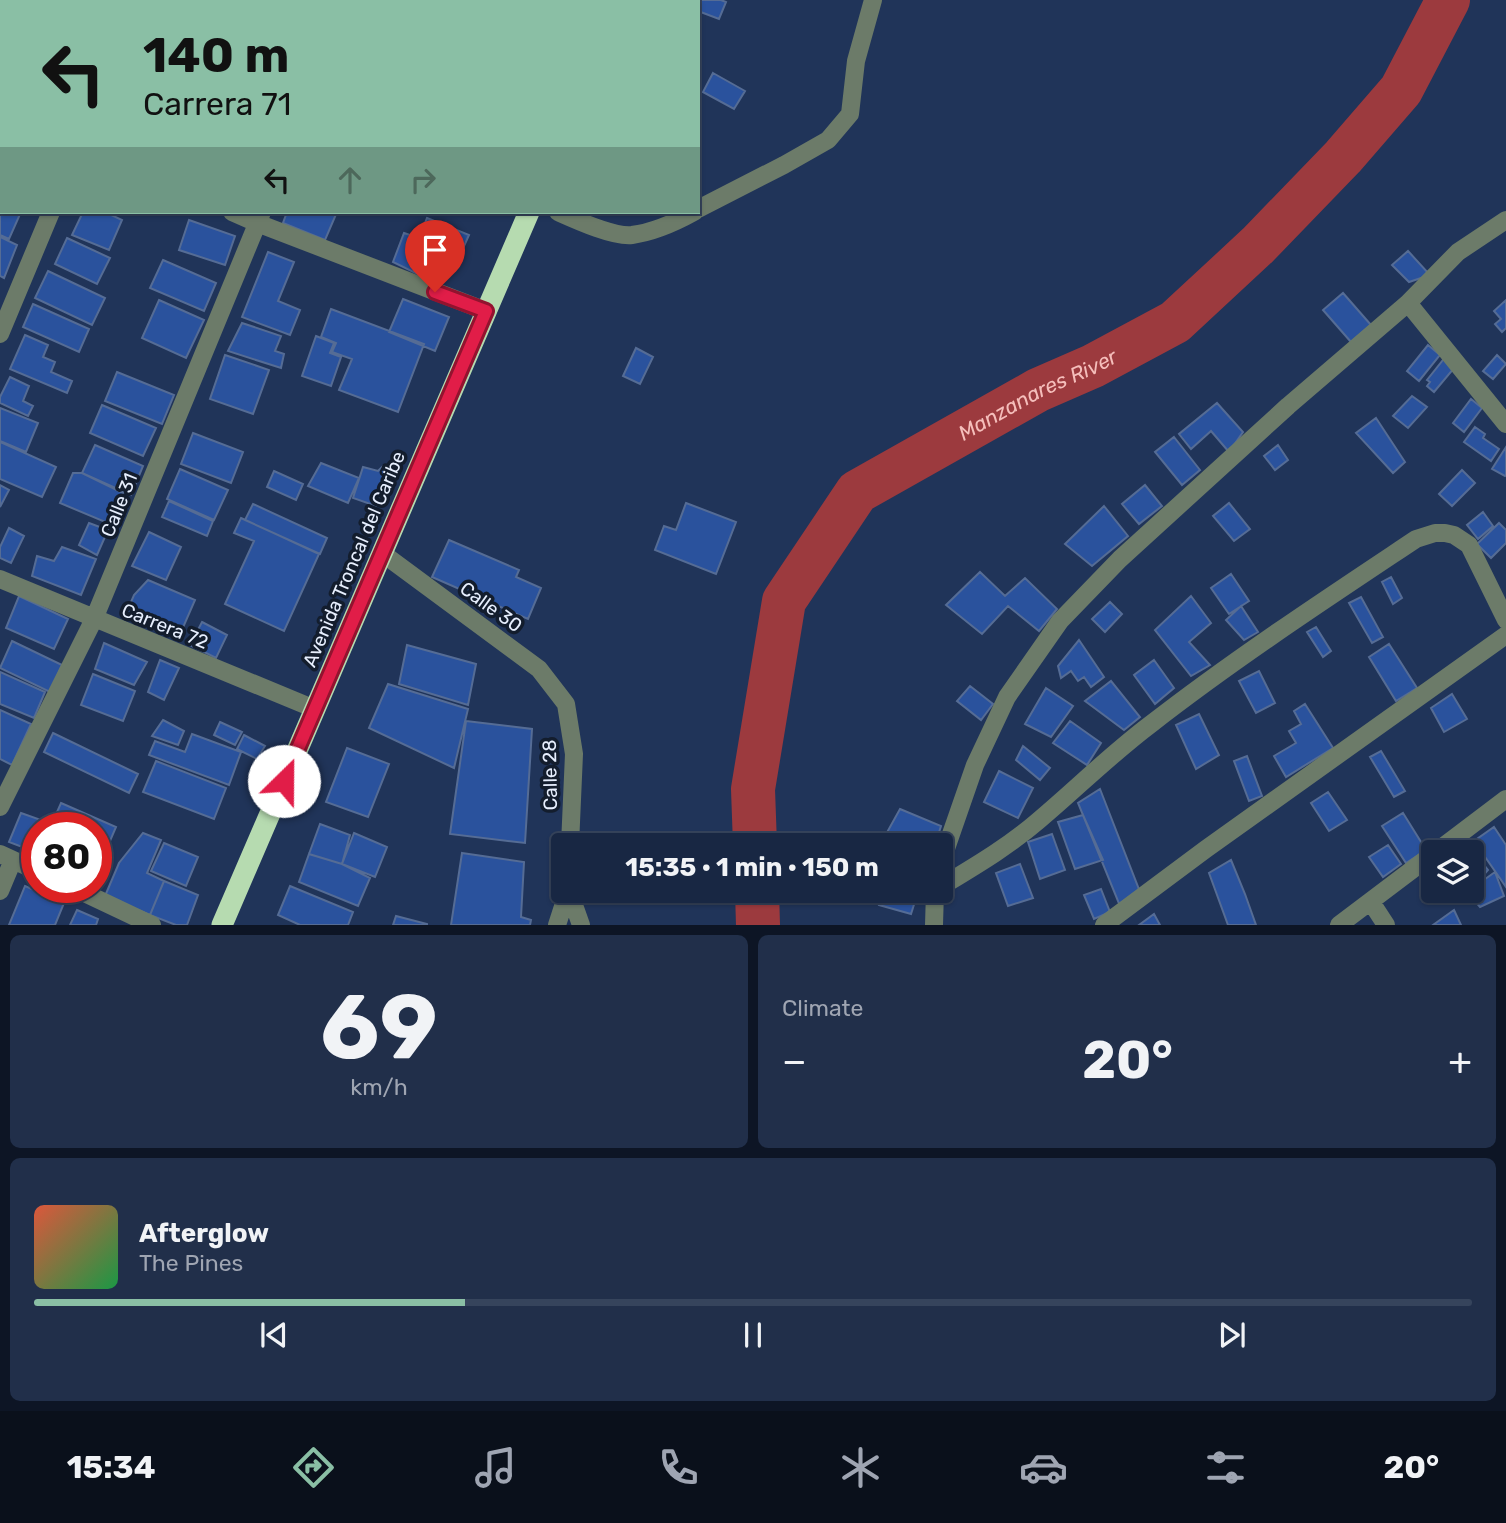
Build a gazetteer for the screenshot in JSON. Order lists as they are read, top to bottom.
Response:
{
  "streets": {
    "highway": ["Avenida Troncal del Caribe"],
    "street": [
      "Calle 31",
      "Calle 30",
      "Carrera 72",
      "Calle 28"
    ]
  },
  "crossings": [
    ["Calle 31", "Carrera 72"],
    ["Avenida Troncal del Caribe", "Calle 30"],
    ["Avenida Troncal del Caribe", "Carrera 72"],
    ["Calle 30", "Calle 28"]
  ],
  "water": ["Manzanares River"],
  "page": {
    "turn": ["140 m", "Carrera 71"],
    "limit": "80",
    "trip": "15:35 · 1 min · 150 m",
    "tile": [
      ["69", "km/h"],
      "Climate"
    ],
    "heat": ["−", "20°", "+"],
    "song": ["Afterglow", "The Pines"],
    "tabs": ["15:34", "20°"]
  }
}
